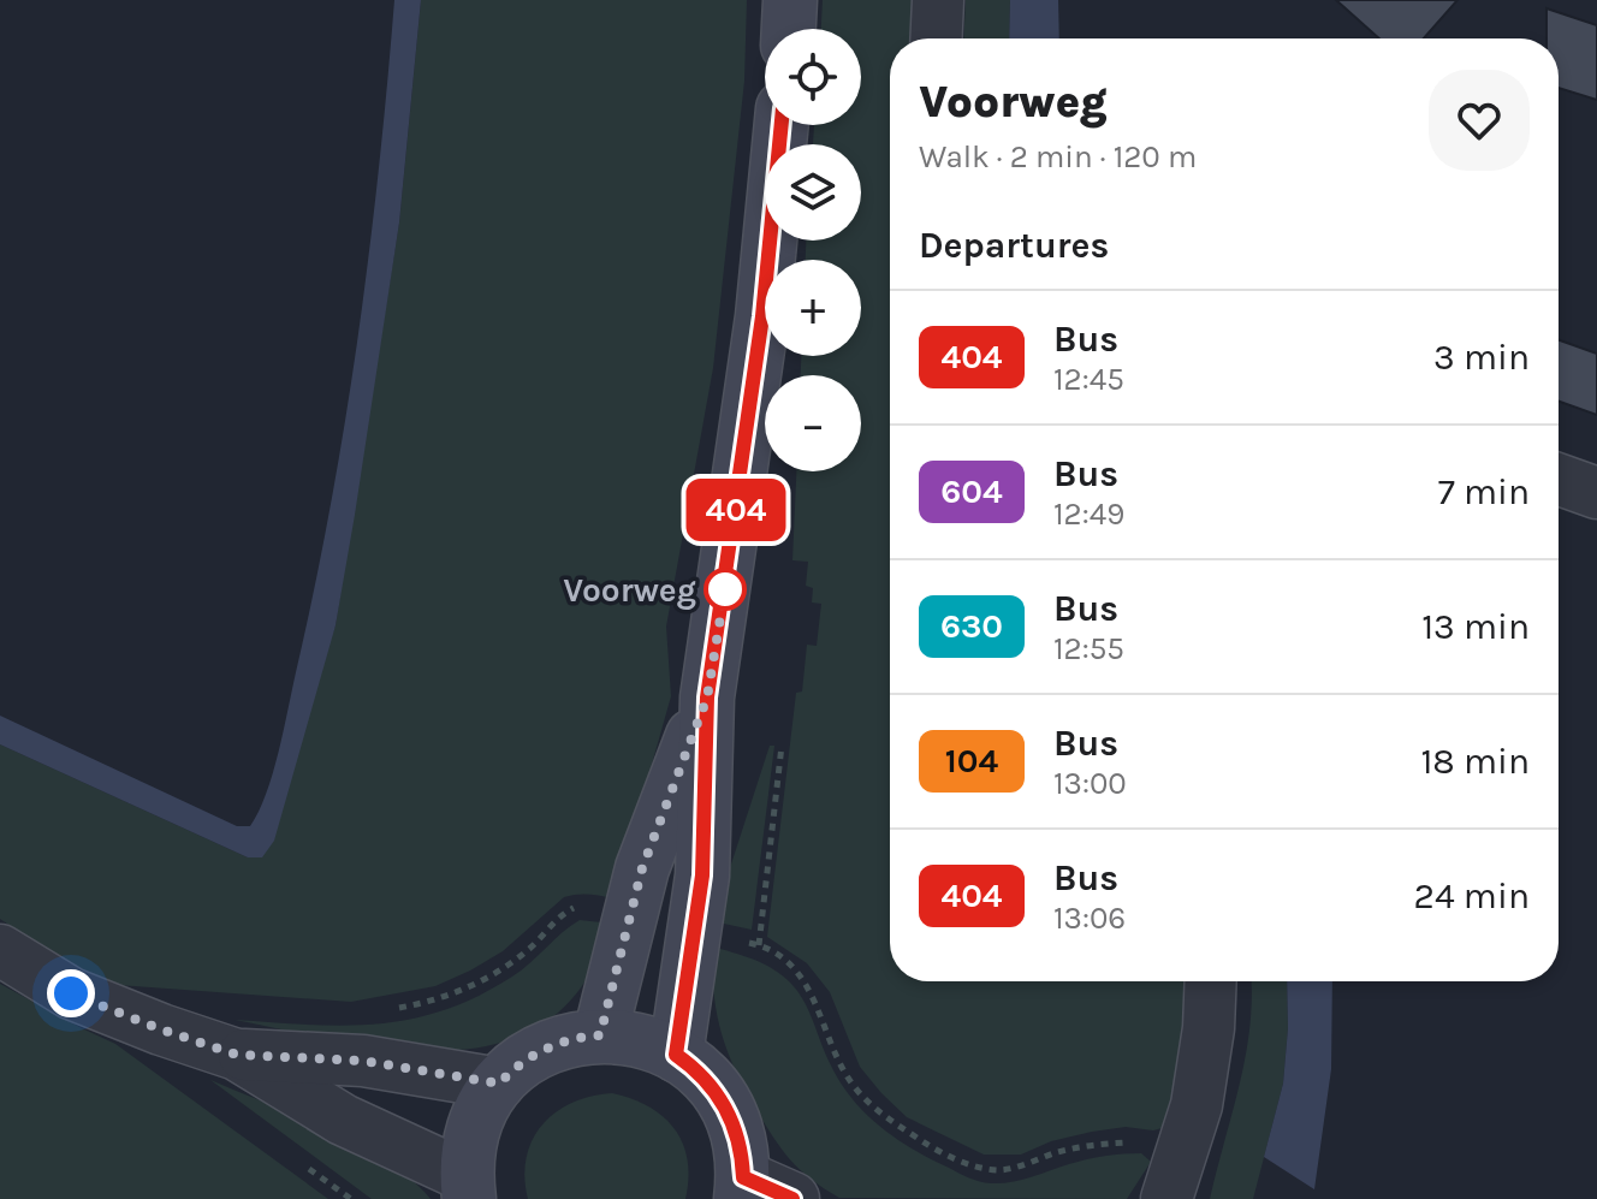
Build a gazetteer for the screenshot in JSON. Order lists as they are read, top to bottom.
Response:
{
  "places": ["Voorweg"],
  "lines": ["bus line 404"],
  "page": {
    "on_map": "404",
    "map_buttons": ["+", "−"],
    "heading": [
      ["Voorweg", "Walk · 2 min · 120 m"],
      "Departures"
    ],
    "list": [
      {
        "mark": "404",
        "name": "Bus",
        "note": "12:45",
        "value": "3 min"
      },
      {
        "mark": "604",
        "name": "Bus",
        "note": "12:49",
        "value": "7 min"
      },
      {
        "mark": "630",
        "name": "Bus",
        "note": "12:55",
        "value": "13 min"
      },
      {
        "mark": "104",
        "name": "Bus",
        "note": "13:00",
        "value": "18 min"
      },
      {
        "mark": "404",
        "name": "Bus",
        "note": "13:06",
        "value": "24 min"
      }
    ]
  }
}
